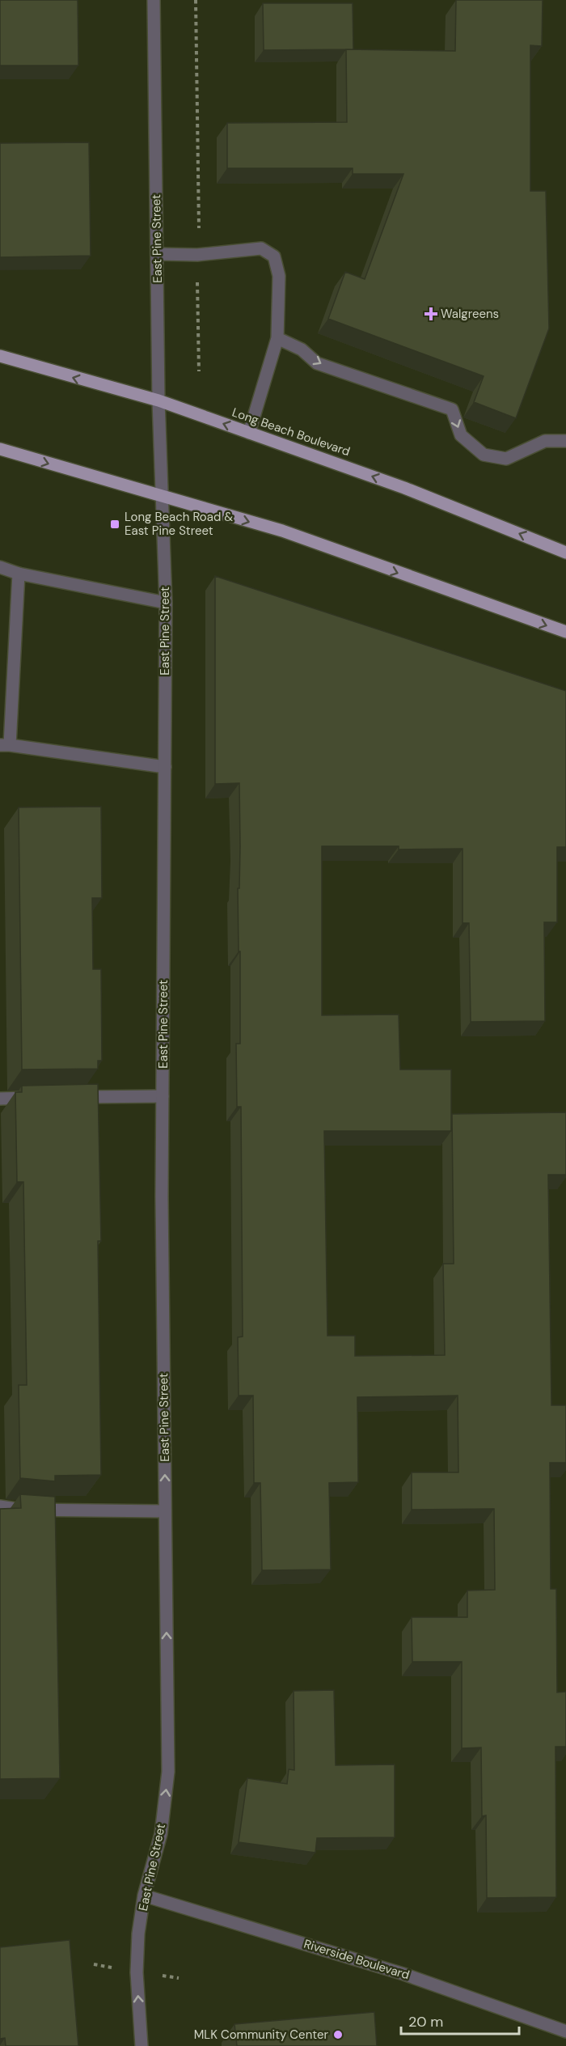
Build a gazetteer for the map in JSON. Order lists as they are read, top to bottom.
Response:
{
  "streets": {
    "main road": ["Long Beach Boulevard"],
    "street": ["East Pine Street", "Riverside Boulevard"]
  },
  "crossings": [
    ["East Pine Street", "Long Beach Boulevard"],
    ["East Pine Street", "Riverside Boulevard"]
  ],
  "one_way": ["East Pine Street"],
  "places": {
    "health": ["Walgreens"],
    "transit": ["Long Beach Road & East Pine Street"],
    "other": ["MLK Community Center"]
  },
  "scale_bar": "20 m"
}
